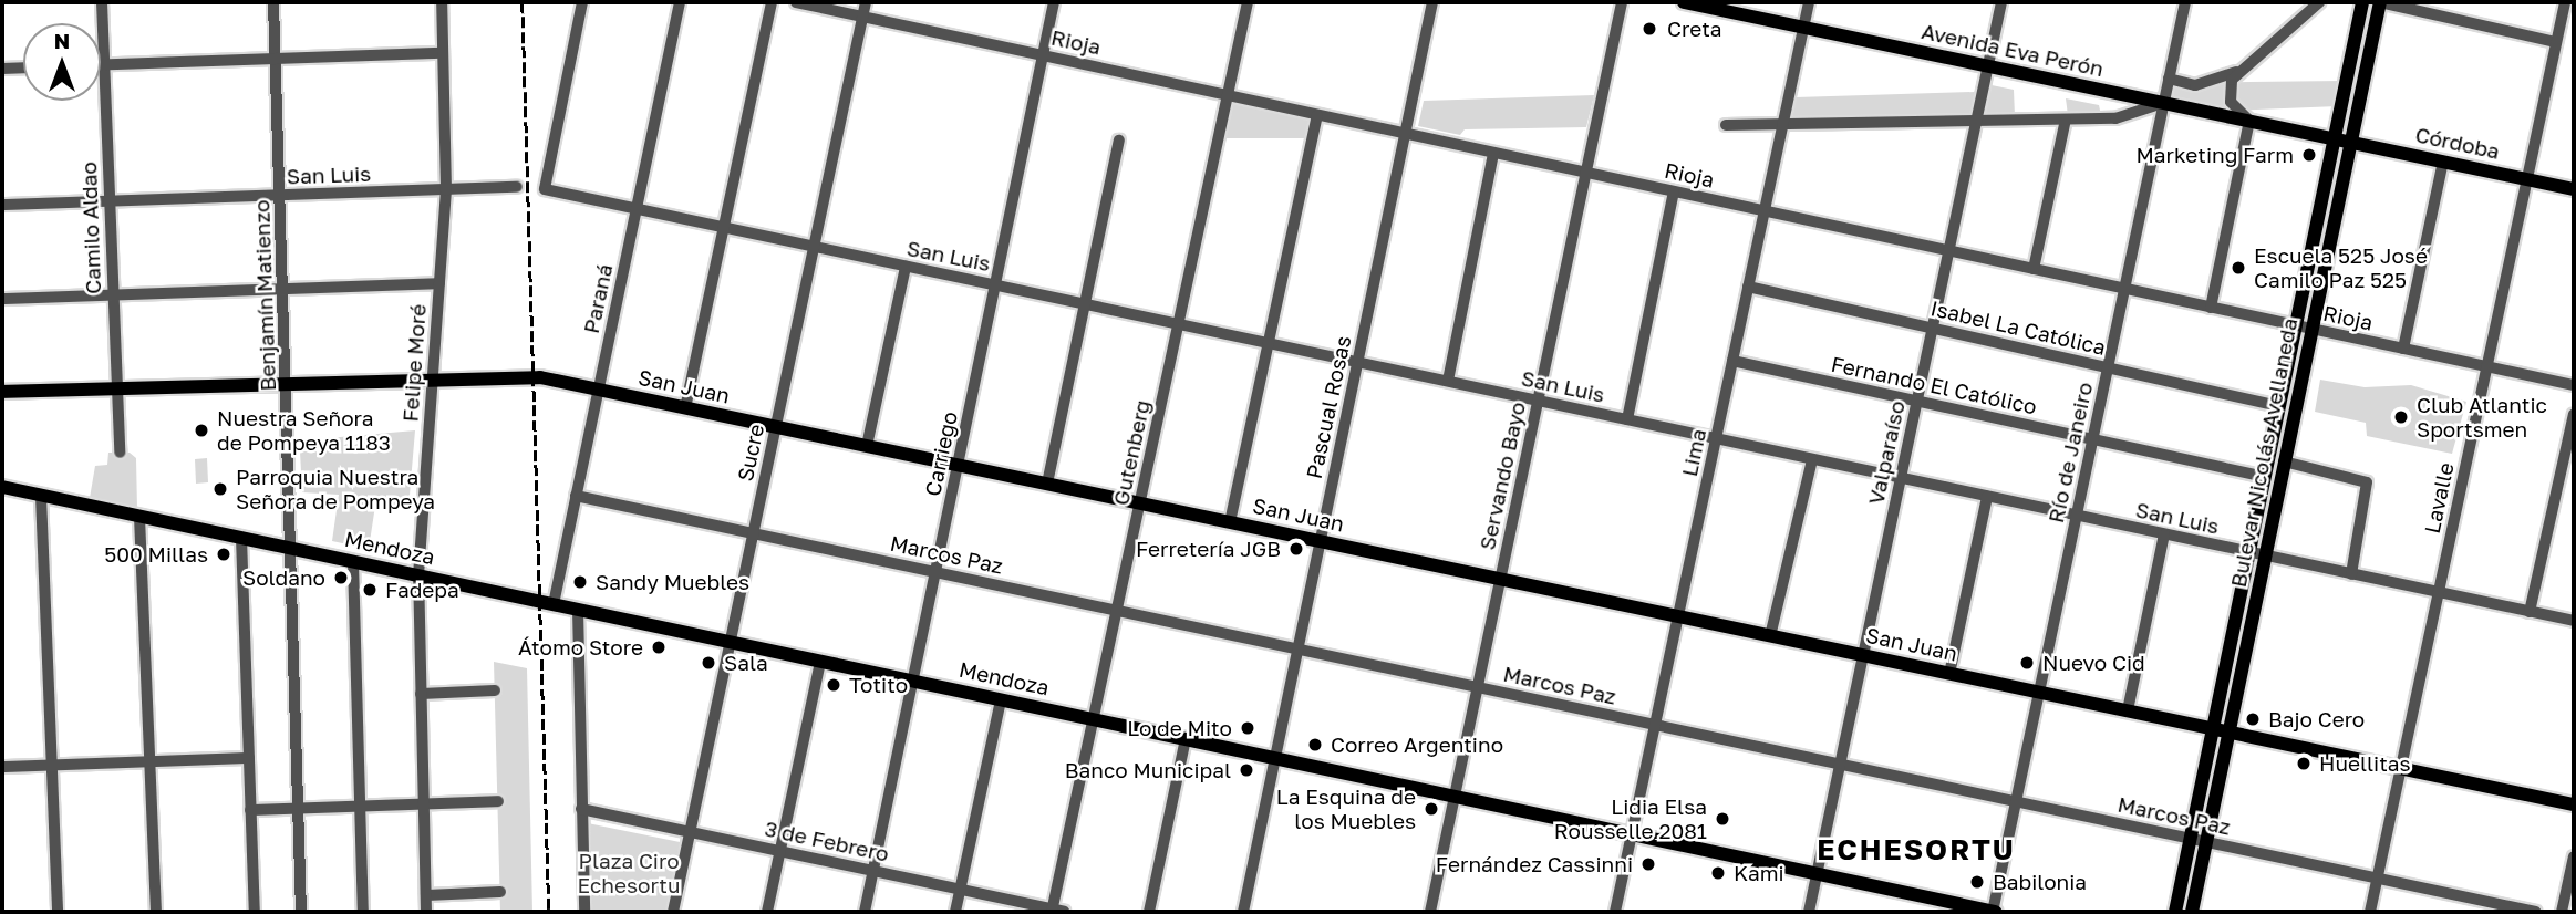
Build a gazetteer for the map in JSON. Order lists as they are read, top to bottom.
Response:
{
  "streets": {
    "main road": [
      "Avenida Eva Perón",
      "Córdoba",
      "San Juan",
      "Bulevar Nicolás Avellaneda",
      "Mendoza"
    ],
    "street": [
      "Rioja",
      "San Luis",
      "Camilo Aldao",
      "Benjamín Matienzo",
      "Paraná",
      "Isabel La Católica",
      "Felipe Moré",
      "Fernando El Católico",
      "Pascual Rosas",
      "Sucre",
      "Gutenberg",
      "Lima",
      "Valparaíso",
      "Río de Janeiro",
      "Carriego",
      "Servando Bayo",
      "Lavalle",
      "Marcos Paz",
      "3 de Febrero"
    ]
  },
  "crossings": [
    ["Rioja", "Pascual Rosas"],
    ["Rioja", "Sucre"],
    ["Rioja", "Gutenberg"],
    ["Rioja", "Lima"],
    ["Rioja", "Valparaíso"],
    ["Rioja", "Río de Janeiro"],
    ["Rioja", "Bulevar Nicolás Avellaneda"],
    ["Rioja", "Carriego"],
    ["Rioja", "Servando Bayo"],
    ["Rioja", "Lavalle"],
    ["Avenida Eva Perón", "Córdoba"],
    ["Avenida Eva Perón", "Lima"],
    ["Avenida Eva Perón", "Valparaíso"],
    ["Avenida Eva Perón", "Río de Janeiro"],
    ["Avenida Eva Perón", "Bulevar Nicolás Avellaneda"],
    ["Córdoba", "Bulevar Nicolás Avellaneda"],
    ["Córdoba", "Lavalle"],
    ["San Luis", "Camilo Aldao"],
    ["San Luis", "Benjamín Matienzo"],
    ["San Luis", "Paraná"],
    ["San Luis", "Felipe Moré"],
    ["San Luis", "Pascual Rosas"],
    ["San Luis", "Sucre"],
    ["San Luis", "Gutenberg"],
    ["San Luis", "Lima"],
    ["San Luis", "Valparaíso"],
    ["San Luis", "Río de Janeiro"],
    ["San Luis", "Bulevar Nicolás Avellaneda"],
    ["San Luis", "Carriego"],
    ["San Luis", "Servando Bayo"],
    ["San Luis", "Lavalle"],
    ["Camilo Aldao", "San Juan"],
    ["Benjamín Matienzo", "San Juan"],
    ["Benjamín Matienzo", "Mendoza"],
    ["Paraná", "San Juan"],
    ["Paraná", "Mendoza"],
    ["Paraná", "Marcos Paz"],
    ["Isabel La Católica", "Lima"],
    ["Isabel La Católica", "Valparaíso"],
    ["Isabel La Católica", "Río de Janeiro"],
    ["Isabel La Católica", "Bulevar Nicolás Avellaneda"],
    ["Felipe Moré", "San Juan"],
    ["Felipe Moré", "Mendoza"],
    ["Fernando El Católico", "Lima"],
    ["Fernando El Católico", "Valparaíso"],
    ["Fernando El Católico", "Río de Janeiro"],
    ["Fernando El Católico", "Bulevar Nicolás Avellaneda"],
    ["San Juan", "Pascual Rosas"],
    ["San Juan", "Sucre"],
    ["San Juan", "Gutenberg"],
    ["San Juan", "Lima"],
    ["San Juan", "Valparaíso"],
    ["San Juan", "Río de Janeiro"],
    ["San Juan", "Bulevar Nicolás Avellaneda"],
    ["San Juan", "Carriego"],
    ["San Juan", "Servando Bayo"],
    ["San Juan", "Lavalle"],
    ["Pascual Rosas", "Mendoza"],
    ["Pascual Rosas", "Marcos Paz"],
    ["Sucre", "Mendoza"],
    ["Sucre", "Marcos Paz"],
    ["Sucre", "3 de Febrero"],
    ["Gutenberg", "Mendoza"],
    ["Gutenberg", "Marcos Paz"],
    ["Gutenberg", "3 de Febrero"],
    ["Lima", "Mendoza"],
    ["Lima", "Marcos Paz"],
    ["Valparaíso", "Mendoza"],
    ["Valparaíso", "Marcos Paz"],
    ["Río de Janeiro", "Mendoza"],
    ["Río de Janeiro", "Marcos Paz"],
    ["Bulevar Nicolás Avellaneda", "Marcos Paz"],
    ["Carriego", "Mendoza"],
    ["Carriego", "Marcos Paz"],
    ["Carriego", "3 de Febrero"],
    ["Servando Bayo", "Mendoza"],
    ["Servando Bayo", "Marcos Paz"],
    ["Lavalle", "Marcos Paz"]
  ],
  "districts": ["ECHESORTU"],
  "parks": ["Plaza Ciro Echesortu"],
  "places": [
    "Creta",
    "Marketing Farm",
    "Escuela 525 José Camilo Paz 525",
    "Club Atlantic Sportsmen",
    "Nuestra Señora de Pompeya 1183",
    "Parroquia Nuestra Señora de Pompeya",
    "Ferretería JGB",
    "500 Millas",
    "Soldano",
    "Sandy Muebles",
    "Fadepa",
    "Átomo Store",
    "Sala",
    "Nuevo Cid",
    "Totito",
    "Bajo Cero",
    "Lo de Mito",
    "Correo Argentino",
    "Huellitas",
    "Banco Municipal",
    "La Esquina de los Muebles",
    "Lidia Elsa Rousselle 2081",
    "Fernández Cassinni",
    "Kami",
    "Babilonia"
  ],
  "north": "top"
}
